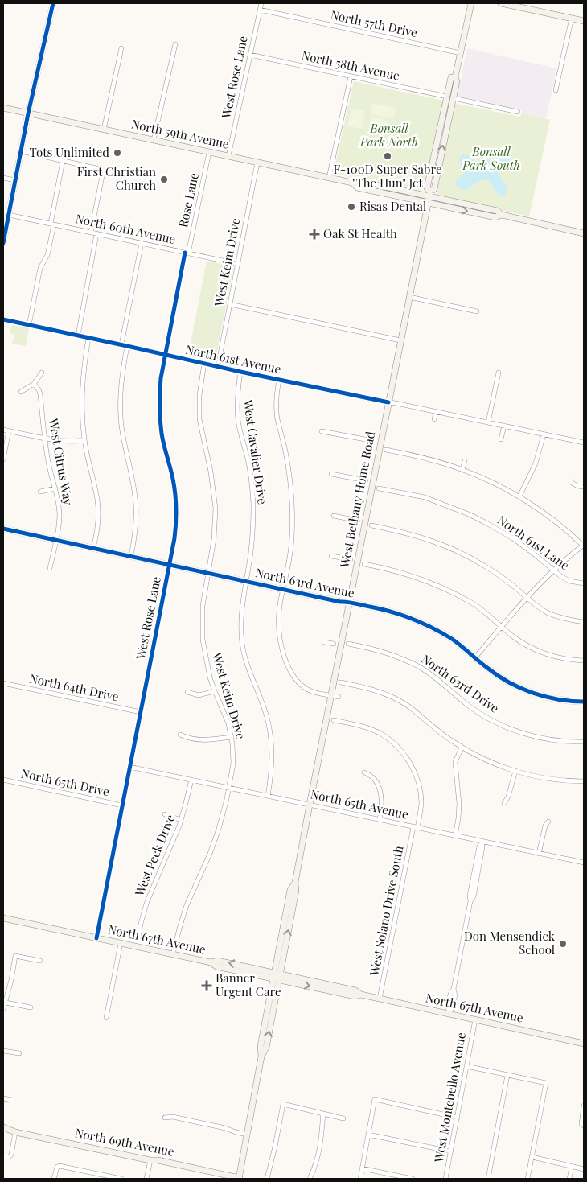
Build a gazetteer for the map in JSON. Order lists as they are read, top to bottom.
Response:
{
  "streets": {
    "main road": [
      "North 59th Avenue",
      "West Bethany Home Road",
      "North 63rd Avenue",
      "North 67th Avenue",
      "North 69th Avenue"
    ],
    "street": [
      "North 57th Drive",
      "North 58th Avenue",
      "West Rose Lane",
      "Rose Lane",
      "North 60th Avenue",
      "West Keim Drive",
      "North 61st Avenue",
      "West Cavalier Drive",
      "West Citrus Way",
      "North 61st Lane",
      "North 63rd Drive",
      "North 64th Drive",
      "North 65th Drive",
      "North 65th Avenue",
      "West Peck Drive",
      "West Solano Drive South",
      "West Montebello Avenue"
    ]
  },
  "crossings": [
    ["North 57th Drive", "West Rose Lane"],
    ["North 57th Drive", "West Bethany Home Road"],
    ["North 58th Avenue", "West Rose Lane"],
    ["North 58th Avenue", "West Bethany Home Road"],
    ["West Rose Lane", "North 59th Avenue"],
    ["West Rose Lane", "Rose Lane"],
    ["West Rose Lane", "North 60th Avenue"],
    ["West Rose Lane", "North 61st Avenue"],
    ["West Rose Lane", "North 63rd Avenue"],
    ["West Rose Lane", "North 64th Drive"],
    ["West Rose Lane", "North 65th Drive"],
    ["West Rose Lane", "North 65th Avenue"],
    ["West Rose Lane", "North 67th Avenue"],
    ["North 59th Avenue", "Rose Lane"],
    ["North 59th Avenue", "West Keim Drive"],
    ["North 59th Avenue", "West Bethany Home Road"],
    ["Rose Lane", "North 60th Avenue"],
    ["North 60th Avenue", "West Keim Drive"],
    ["West Keim Drive", "North 61st Avenue"],
    ["West Keim Drive", "North 63rd Avenue"],
    ["West Keim Drive", "North 65th Avenue"],
    ["West Keim Drive", "North 67th Avenue"],
    ["North 61st Avenue", "West Cavalier Drive"],
    ["North 61st Avenue", "West Bethany Home Road"],
    ["West Cavalier Drive", "North 63rd Avenue"],
    ["West Cavalier Drive", "North 65th Avenue"],
    ["West Citrus Way", "North 63rd Avenue"],
    ["West Bethany Home Road", "North 63rd Avenue"],
    ["West Bethany Home Road", "North 65th Avenue"],
    ["West Bethany Home Road", "North 67th Avenue"],
    ["West Bethany Home Road", "North 69th Avenue"],
    ["North 65th Avenue", "West Peck Drive"],
    ["North 65th Avenue", "West Solano Drive South"],
    ["North 65th Avenue", "West Montebello Avenue"],
    ["West Solano Drive South", "North 67th Avenue"],
    ["North 67th Avenue", "West Montebello Avenue"]
  ],
  "parks": ["Bonsall Park North", "Bonsall Park South"],
  "places": {
    "other": [
      "Tots Unlimited",
      "F-100D Super Sabre \"The Hun\" Jet",
      "First Christian Church",
      "Risas Dental",
      "Don Mensendick School"
    ],
    "health": ["Oak St Health", "Banner Urgent Care"]
  }
}
